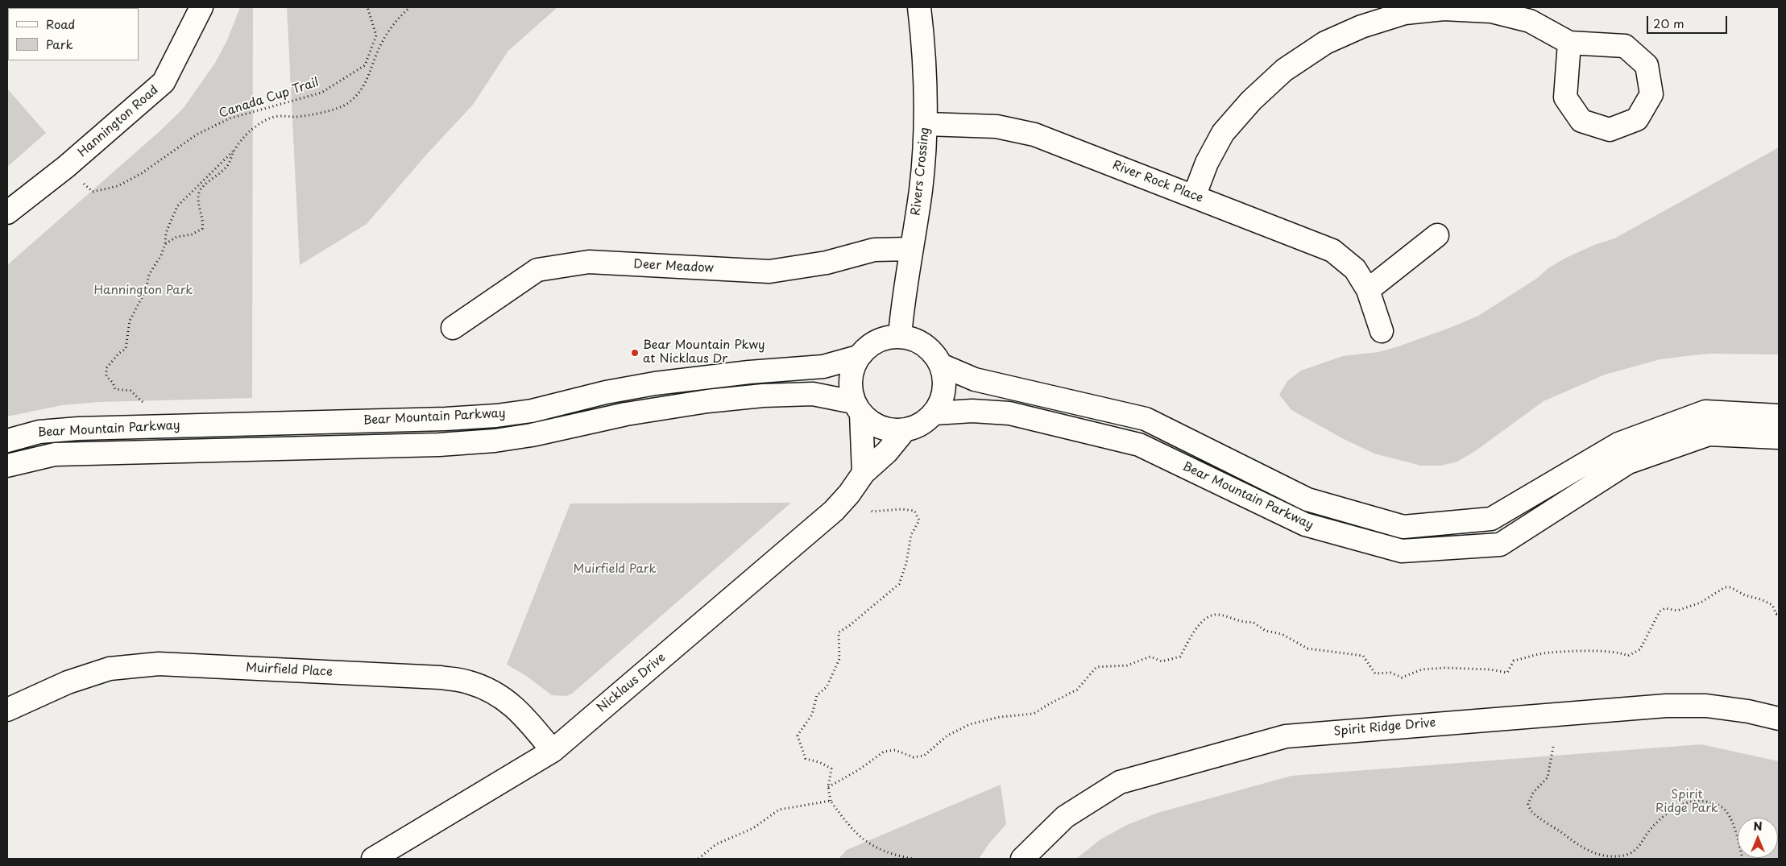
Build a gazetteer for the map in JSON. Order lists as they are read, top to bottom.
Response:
{
  "streets": {
    "street": [
      "Hannington Road",
      "Rivers Crossing",
      "River Rock Place",
      "Deer Meadow",
      "Bear Mountain Parkway",
      "Muirfield Place",
      "Nicklaus Drive",
      "Spirit Ridge Drive"
    ],
    "path": ["Canada Cup Trail"]
  },
  "crossings": [
    ["Canada Cup Trail", "Hannington Road"],
    ["Rivers Crossing", "River Rock Place"],
    ["Rivers Crossing", "Deer Meadow"],
    ["Rivers Crossing", "Bear Mountain Parkway"],
    ["Rivers Crossing", "Nicklaus Drive"],
    ["Bear Mountain Parkway", "Nicklaus Drive"],
    ["Muirfield Place", "Nicklaus Drive"]
  ],
  "parks": ["Hannington Park", "Muirfield Park", "Spirit Ridge Park"],
  "places": ["Bear Mountain Pkwy at Nicklaus Dr"],
  "legend": ["Road", "Park"],
  "scale_bar": "20 m",
  "north": "top"
}
